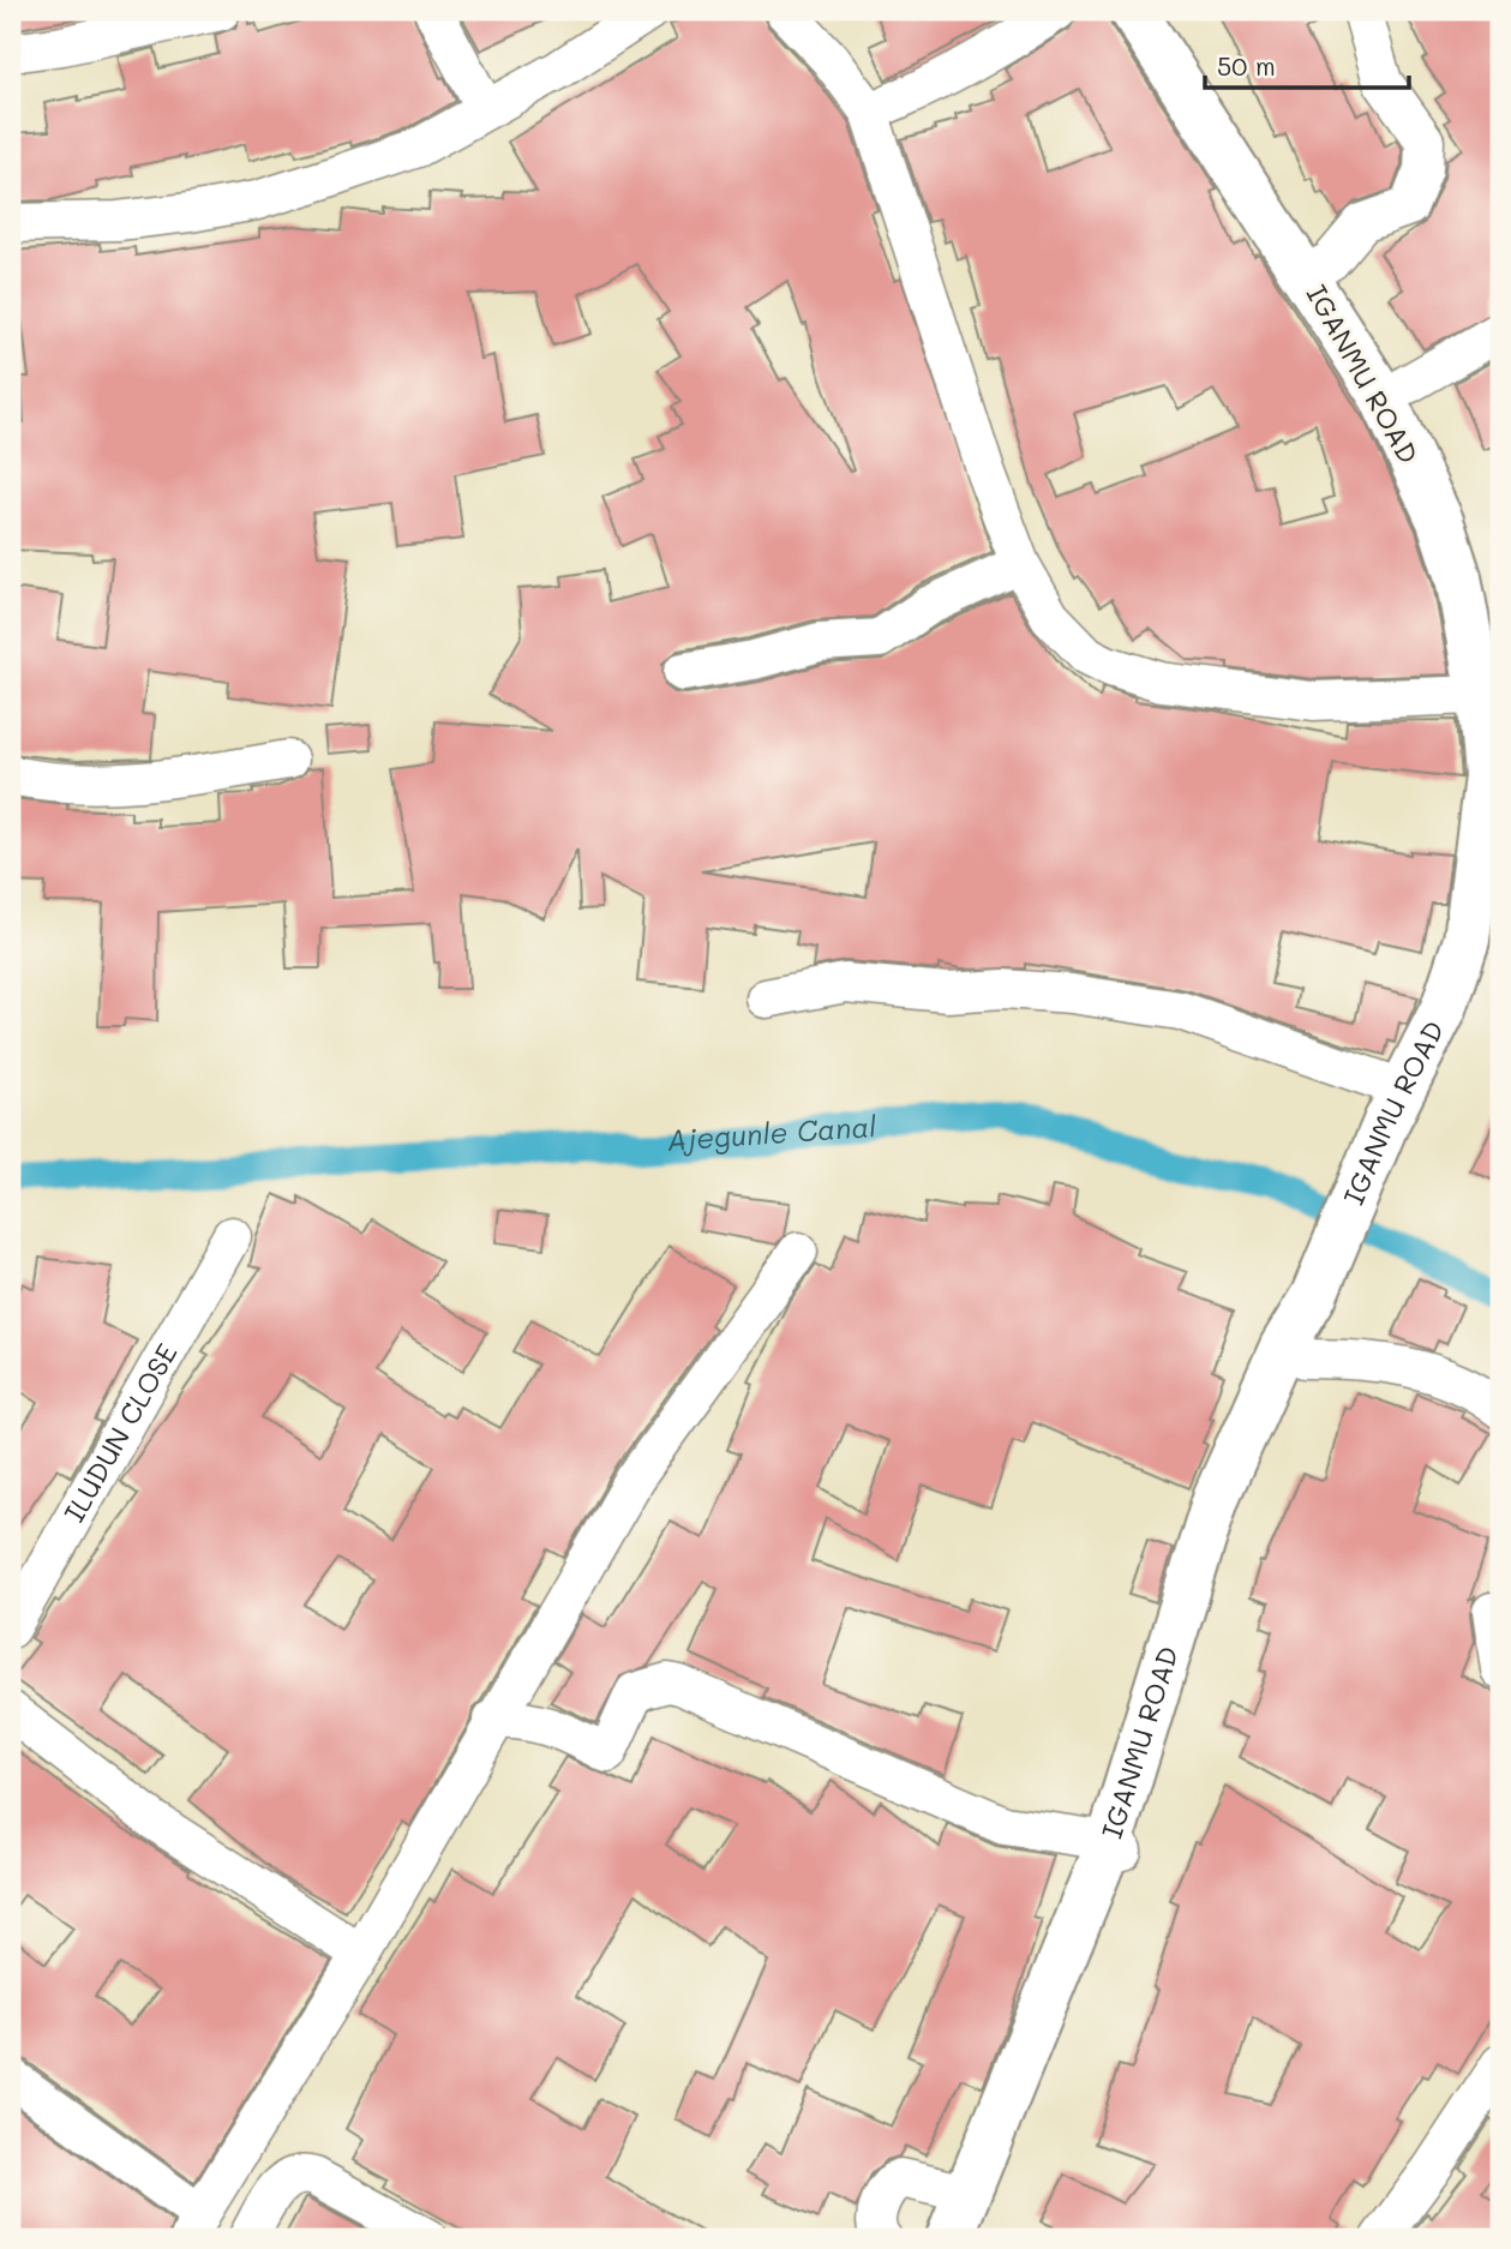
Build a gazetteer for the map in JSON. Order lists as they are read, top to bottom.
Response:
{
  "streets": {
    "main road": ["IGANMU ROAD"],
    "street": ["ILUDUN CLOSE"]
  },
  "water": ["Ajegunle Canal"],
  "scale_bar": "50 m"
}
